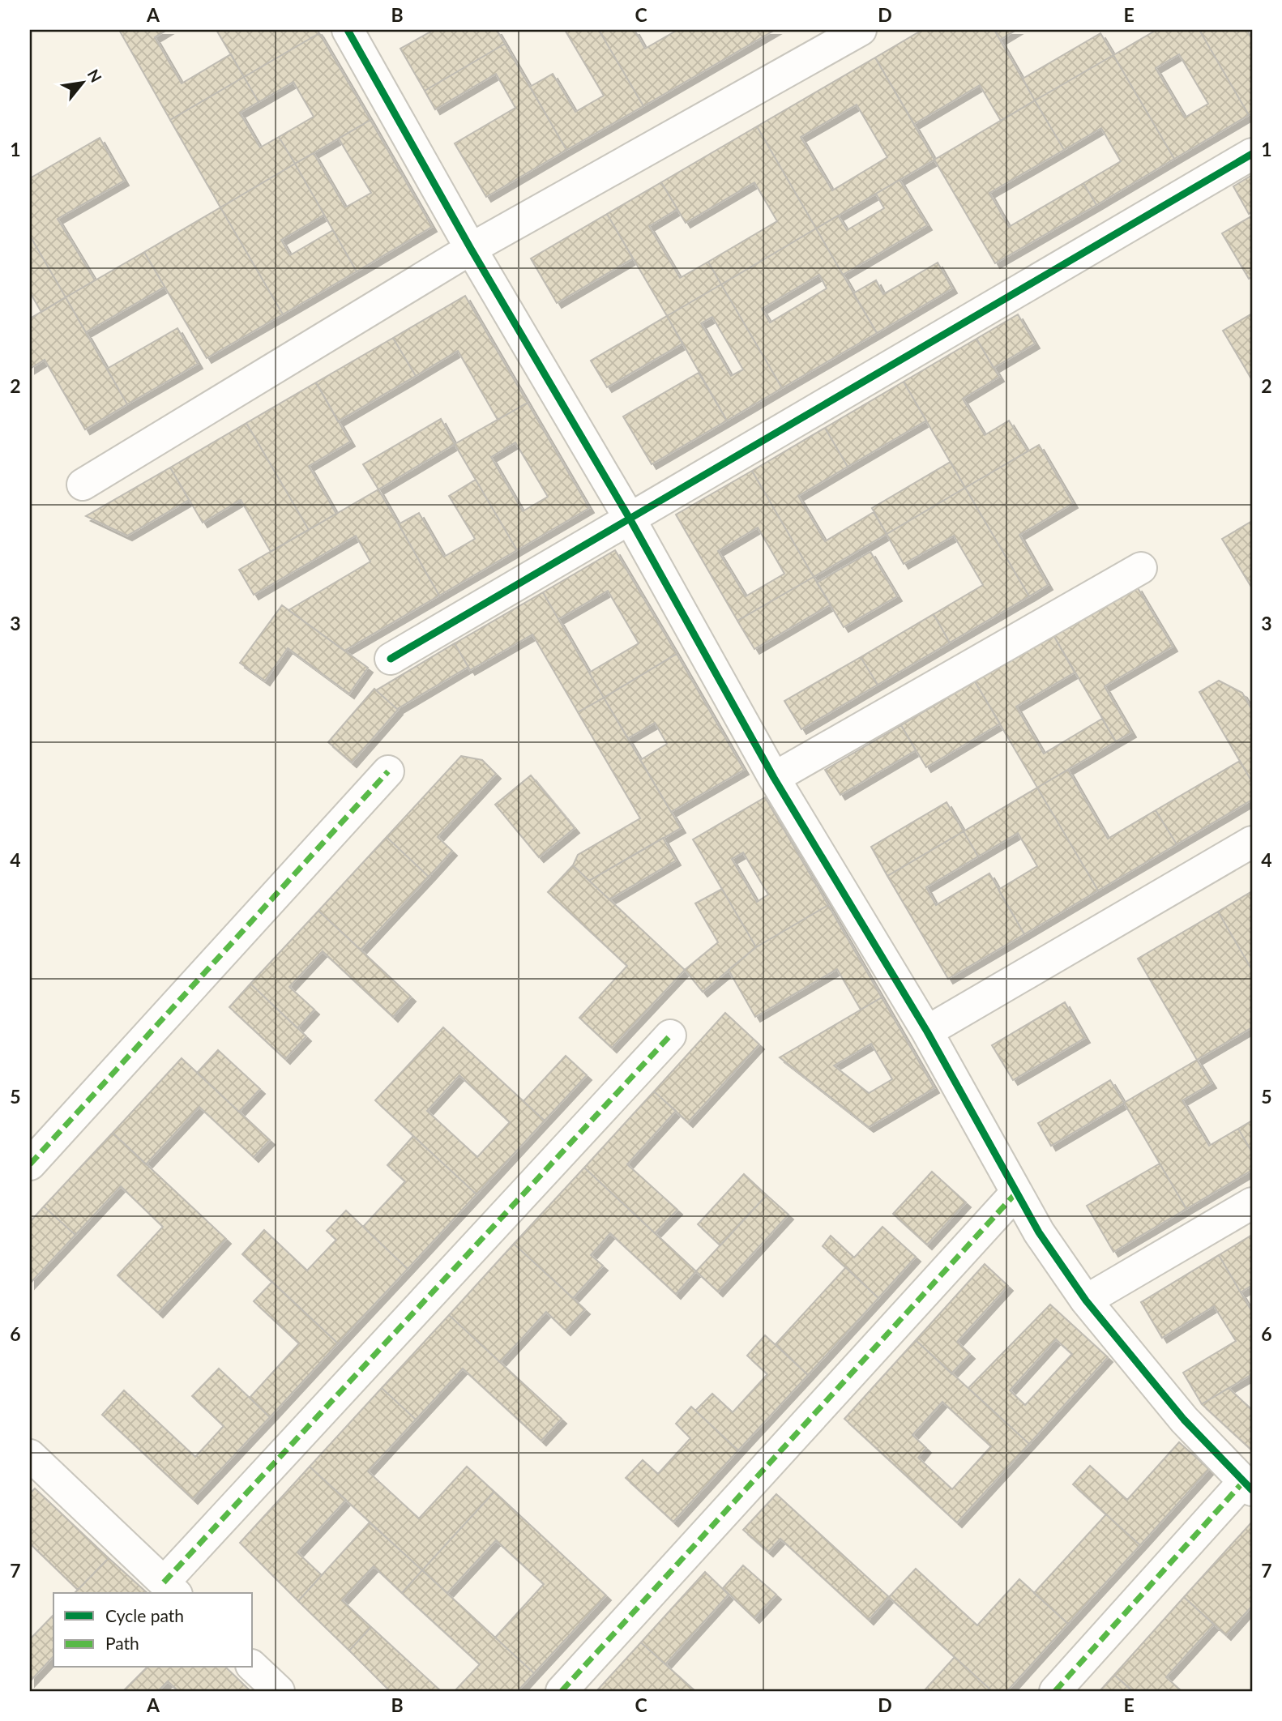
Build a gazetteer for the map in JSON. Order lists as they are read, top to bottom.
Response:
{
  "legend": ["Cycle path", "Path"],
  "north": "top right",
  "grid": {
    "columns": [
      "A",
      "B",
      "C",
      "D",
      "E"
    ],
    "rows": [
      "1",
      "2",
      "3",
      "4",
      "5",
      "6",
      "7"
    ]
  }
}
